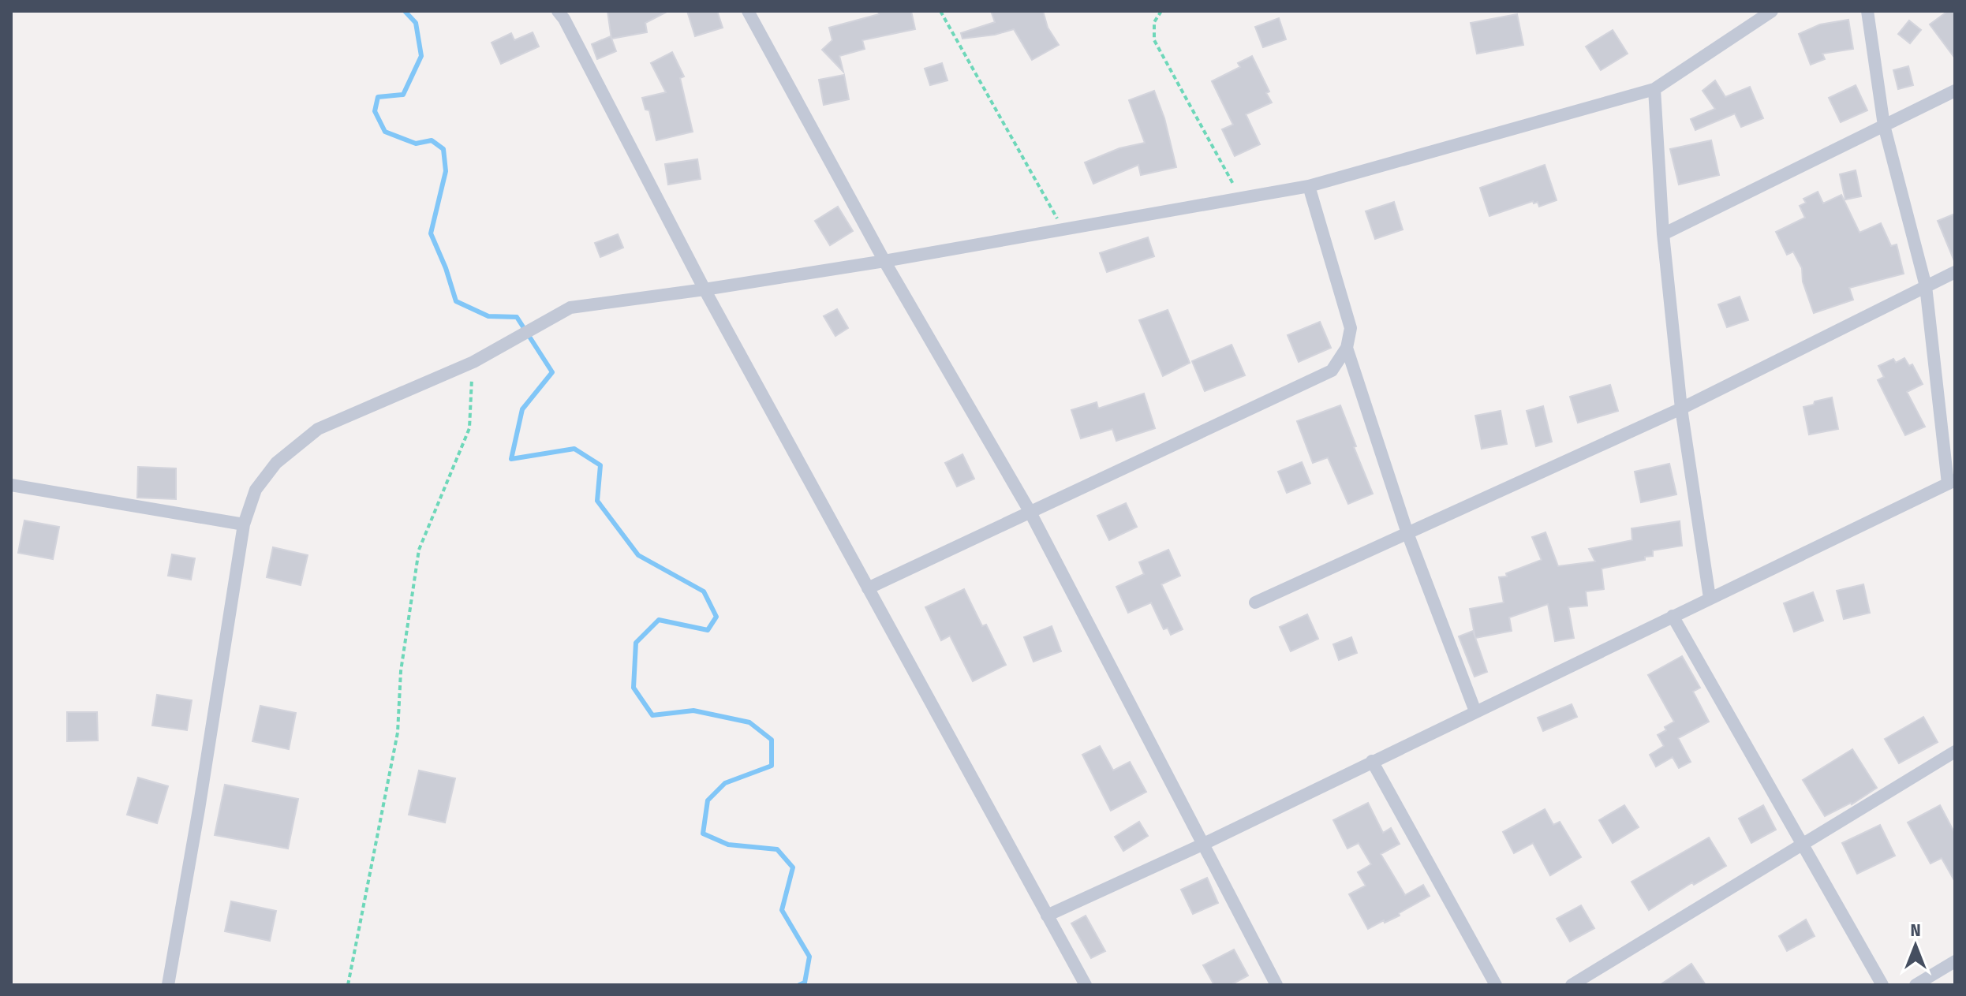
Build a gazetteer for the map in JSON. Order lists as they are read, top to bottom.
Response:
{
  "north": "top"
}
